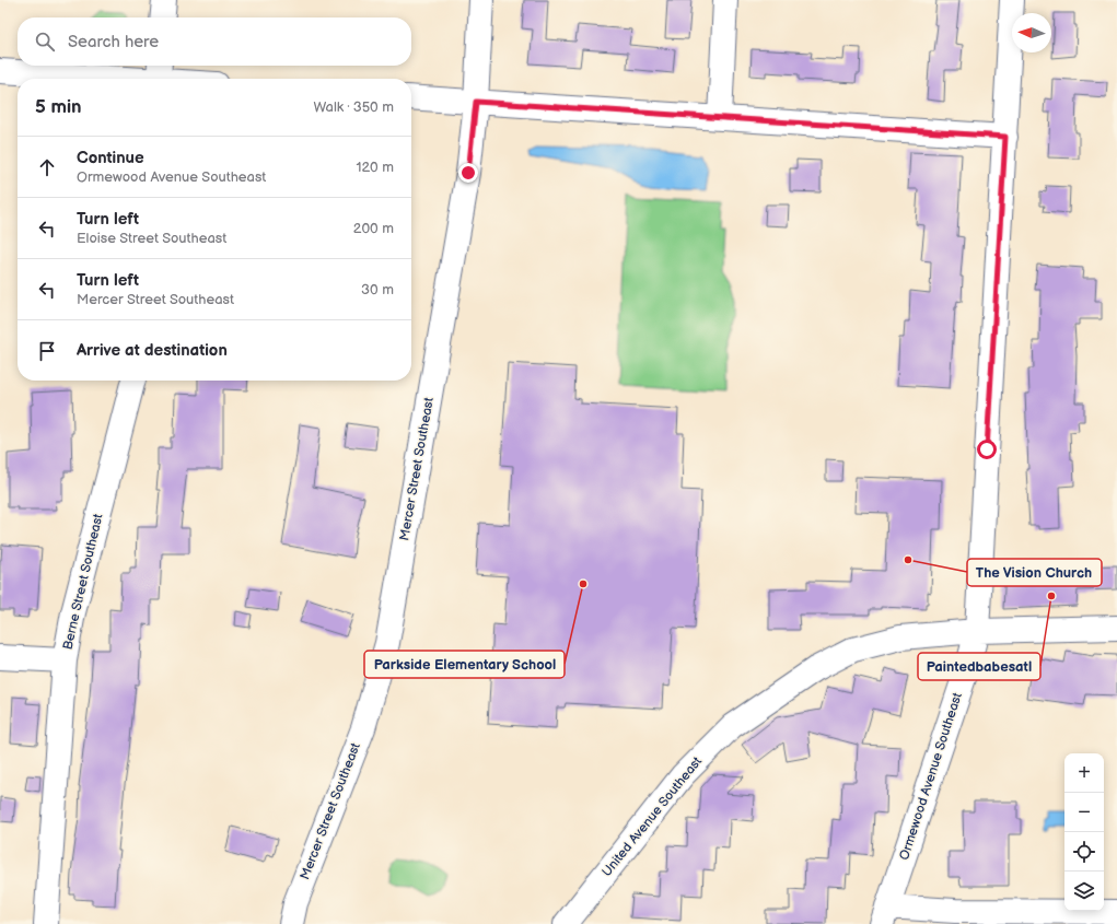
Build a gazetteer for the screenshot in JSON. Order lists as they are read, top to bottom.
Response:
{
  "streets": {
    "street": [
      "Mercer Street Southeast",
      "Berne Street Southeast",
      "Ormewood Avenue Southeast",
      "United Avenue Southeast"
    ]
  },
  "crossings": [
    ["Ormewood Avenue Southeast", "United Avenue Southeast"]
  ],
  "places": ["The Vision Church", "Parkside Elementary School", "Paintedbabesatl"],
  "north": "left",
  "page": {
    "search": "Search here",
    "heading": ["5 min", "Walk · 350 m"],
    "list": [
      ["Continue", "Ormewood Avenue Southeast", "120 m"],
      ["Turn left", "Eloise Street Southeast", "200 m"],
      ["Turn left", "Mercer Street Southeast", "30 m"],
      "Arrive at destination"
    ],
    "map_buttons": ["+", "−"]
  }
}
